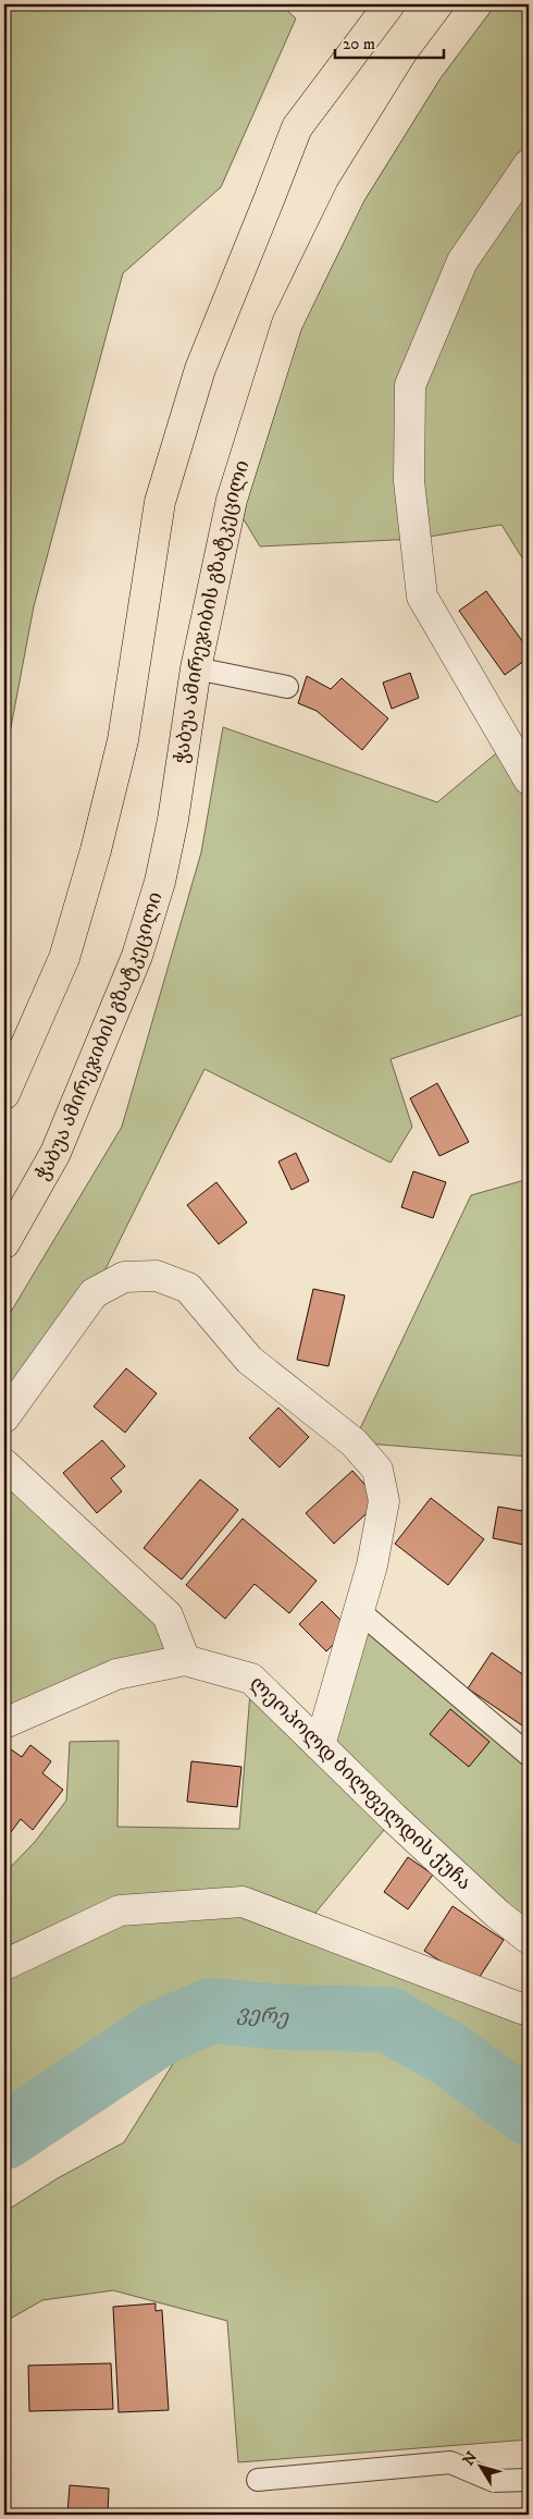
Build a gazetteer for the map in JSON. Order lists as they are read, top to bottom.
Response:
{
  "streets": {
    "main road": ["ჭაბუა ამირეჯიბის გზატკეცილი"],
    "street": ["ლეოპოლდ ბილფელდის ქუჩა"]
  },
  "water": ["ვერე"],
  "scale_bar": "20 m",
  "north": "top left"
}
